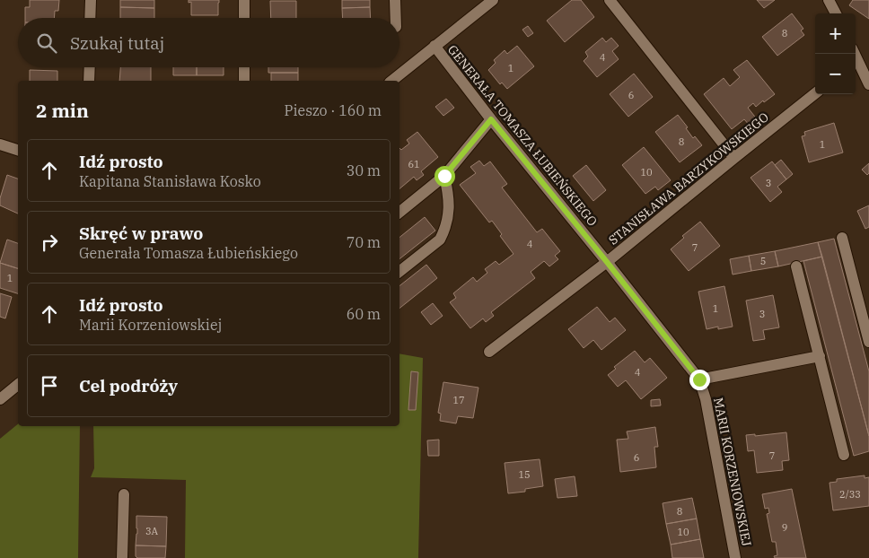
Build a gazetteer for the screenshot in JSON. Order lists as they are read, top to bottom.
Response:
{
  "streets": {
    "street": ["GENERAŁA TOMASZA ŁUBIEŃSKIEGO", "STANISŁAWA BARZYKOWSKIEGO", "MARII KORZENIOWSKIEJ"]
  },
  "crossings": [
    ["GENERAŁA TOMASZA ŁUBIEŃSKIEGO", "STANISŁAWA BARZYKOWSKIEGO"],
    ["GENERAŁA TOMASZA ŁUBIEŃSKIEGO", "MARII KORZENIOWSKIEJ"],
    ["STANISŁAWA BARZYKOWSKIEGO", "MARII KORZENIOWSKIEJ"]
  ],
  "house_numbers": [
    "8",
    "4",
    "1",
    "6",
    "8",
    "1",
    "61",
    "10",
    "3",
    "4",
    "7",
    "5",
    "1",
    "1",
    "3",
    "4",
    "17",
    "7",
    "6",
    "15",
    "2/33",
    "8",
    "9",
    "3A",
    "10"
  ],
  "page": {
    "map_buttons": ["+", "−"],
    "search": "Szukaj tutaj",
    "heading": ["2 min", "Pieszo · 160 m"],
    "list": [
      ["Idź prosto", "Kapitana Stanisława Kosko", "30 m"],
      ["Skręć w prawo", "Generała Tomasza Łubieńskiego", "70 m"],
      ["Idź prosto", "Marii Korzeniowskiej", "60 m"],
      "Cel podróży"
    ]
  }
}
